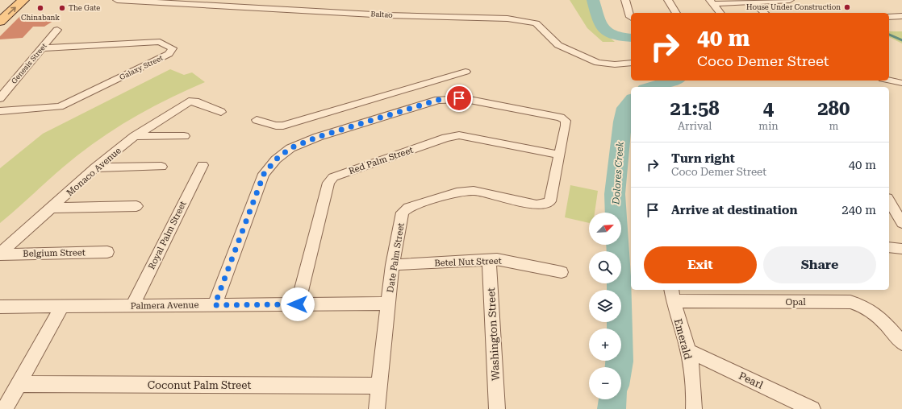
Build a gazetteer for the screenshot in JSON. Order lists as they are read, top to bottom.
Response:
{
  "streets": {
    "street": [
      "Baltao",
      "Genesis Street",
      "Galaxy Street",
      "Red Palm Street",
      "Monaco Avenue",
      "Royal Palm Street",
      "Belgium Street",
      "Date Palm Street",
      "Betel Nut Street",
      "Opal",
      "Palmera Avenue",
      "Washington Street",
      "Emerald",
      "Pearl",
      "Coconut Palm Street"
    ]
  },
  "crossings": [
    ["Genesis Street", "Galaxy Street"],
    ["Red Palm Street", "Date Palm Street"],
    ["Red Palm Street", "Palmera Avenue"],
    ["Monaco Avenue", "Belgium Street"],
    ["Royal Palm Street", "Palmera Avenue"],
    ["Date Palm Street", "Betel Nut Street"],
    ["Date Palm Street", "Palmera Avenue"],
    ["Date Palm Street", "Coconut Palm Street"],
    ["Betel Nut Street", "Washington Street"],
    ["Opal", "Emerald"],
    ["Emerald", "Pearl"]
  ],
  "water": ["Dolores Creek"],
  "places": ["House Under Construction", "Chinabank", "The Gate"],
  "north": "top right",
  "page": {
    "turn": ["40 m", "Coco Demer Street"],
    "eta": [
      "21:58",
      "Arrival",
      "4",
      "min",
      "280",
      "m"
    ],
    "list": [
      {
        "name": "Turn right",
        "note": "Coco Demer Street",
        "value": "40 m"
      },
      {
        "name": "Arrive at destination",
        "value": "240 m"
      }
    ],
    "map_buttons": ["+", "−"],
    "buttons": ["Exit", "Share"]
  }
}
